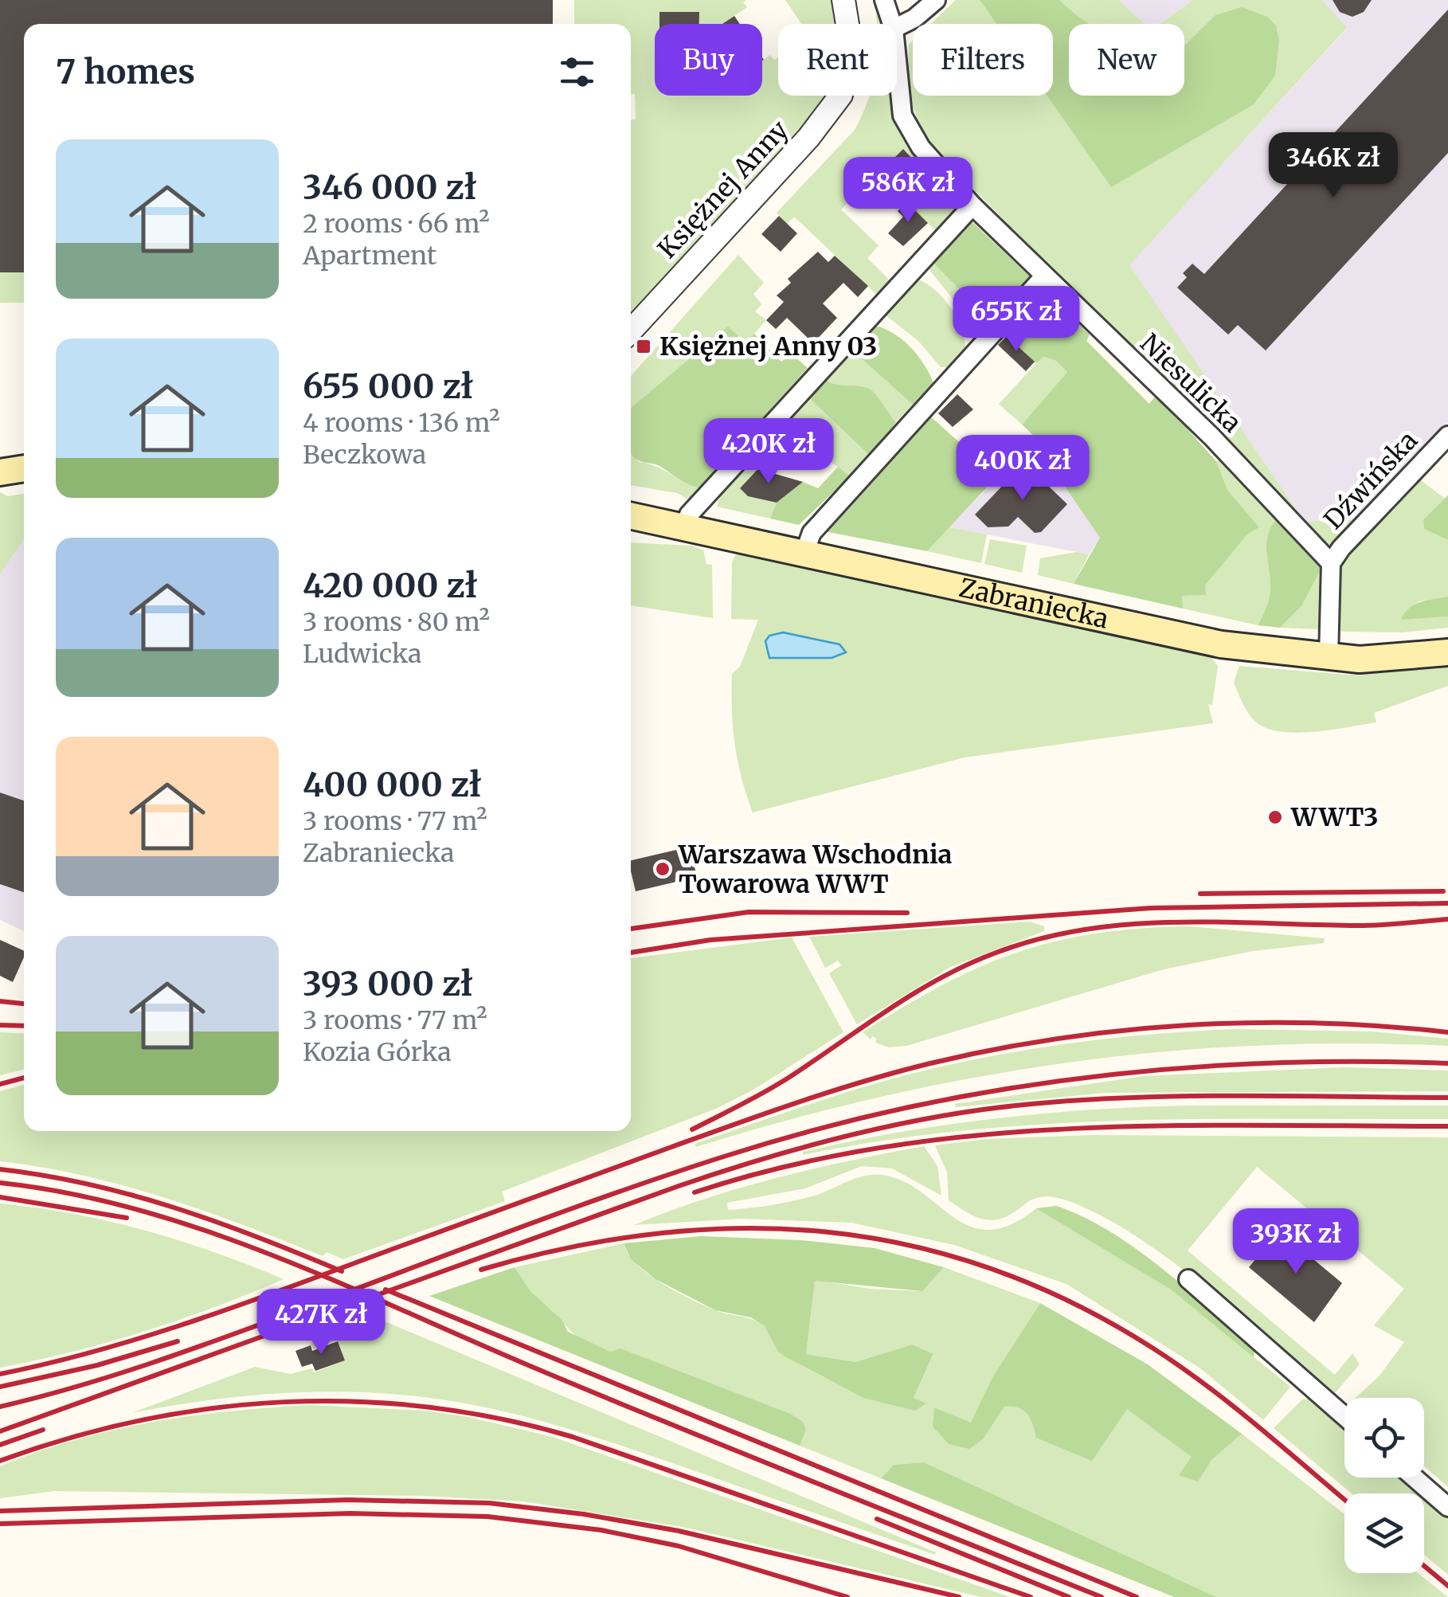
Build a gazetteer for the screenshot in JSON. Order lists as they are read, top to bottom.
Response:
{
  "streets": {
    "main road": ["Zabraniecka"],
    "street": ["Księżnej Anny", "Niesulicka", "Dźwińska"]
  },
  "crossings": [
    ["Niesulicka", "Dźwińska"],
    ["Dźwińska", "Zabraniecka"]
  ],
  "places": {
    "transit": ["Księżnej Anny 03"],
    "other": ["WWT3", "Warszawa Wschodnia Towarowa WWT"]
  },
  "page": {
    "chip": [
      "Buy",
      "Rent",
      "Filters",
      "New"
    ],
    "heading": "7 homes",
    "list": [
      {
        "name": "346 000 zł",
        "note": "2 rooms · 66 m² · Apartment"
      },
      {
        "name": "655 000 zł",
        "note": "4 rooms · 136 m² · Beczkowa"
      },
      {
        "name": "420 000 zł",
        "note": "3 rooms · 80 m² · Ludwicka"
      },
      {
        "name": "400 000 zł",
        "note": "3 rooms · 77 m² · Zabraniecka"
      },
      {
        "name": "393 000 zł",
        "note": "3 rooms · 77 m² · Kozia Górka"
      }
    ],
    "price": [
      "346K zł",
      "586K zł",
      "655K zł",
      "420K zł",
      "400K zł",
      "393K zł",
      "427K zł"
    ]
  }
}
